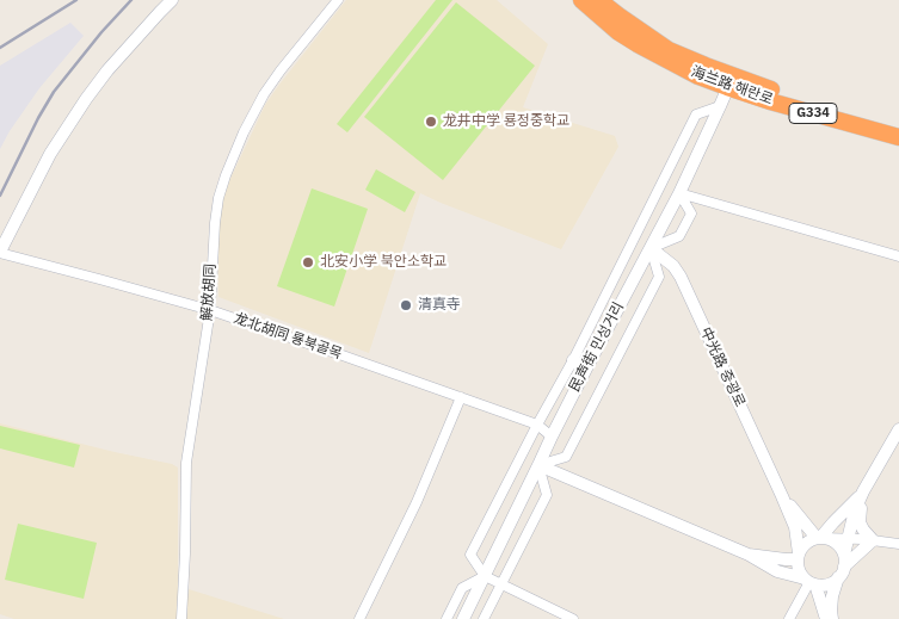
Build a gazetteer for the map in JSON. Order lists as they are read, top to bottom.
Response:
{
  "streets": {
    "highway": ["海兰路 해란로", "G334"],
    "street": [
      "解放胡同",
      "龙北胡同 룡북골목",
      "民声街 민성거리",
      "中光路 중광로"
    ]
  },
  "crossings": [
    ["海兰路 해란로", "民声街 민성거리"],
    ["解放胡同", "龙北胡同 룡북골목"],
    ["民声街 민성거리", "中光路 중광로"]
  ],
  "places": ["龙井中学 룡정중학교", "北安小学 북안소학교", "清真寺"]
}
